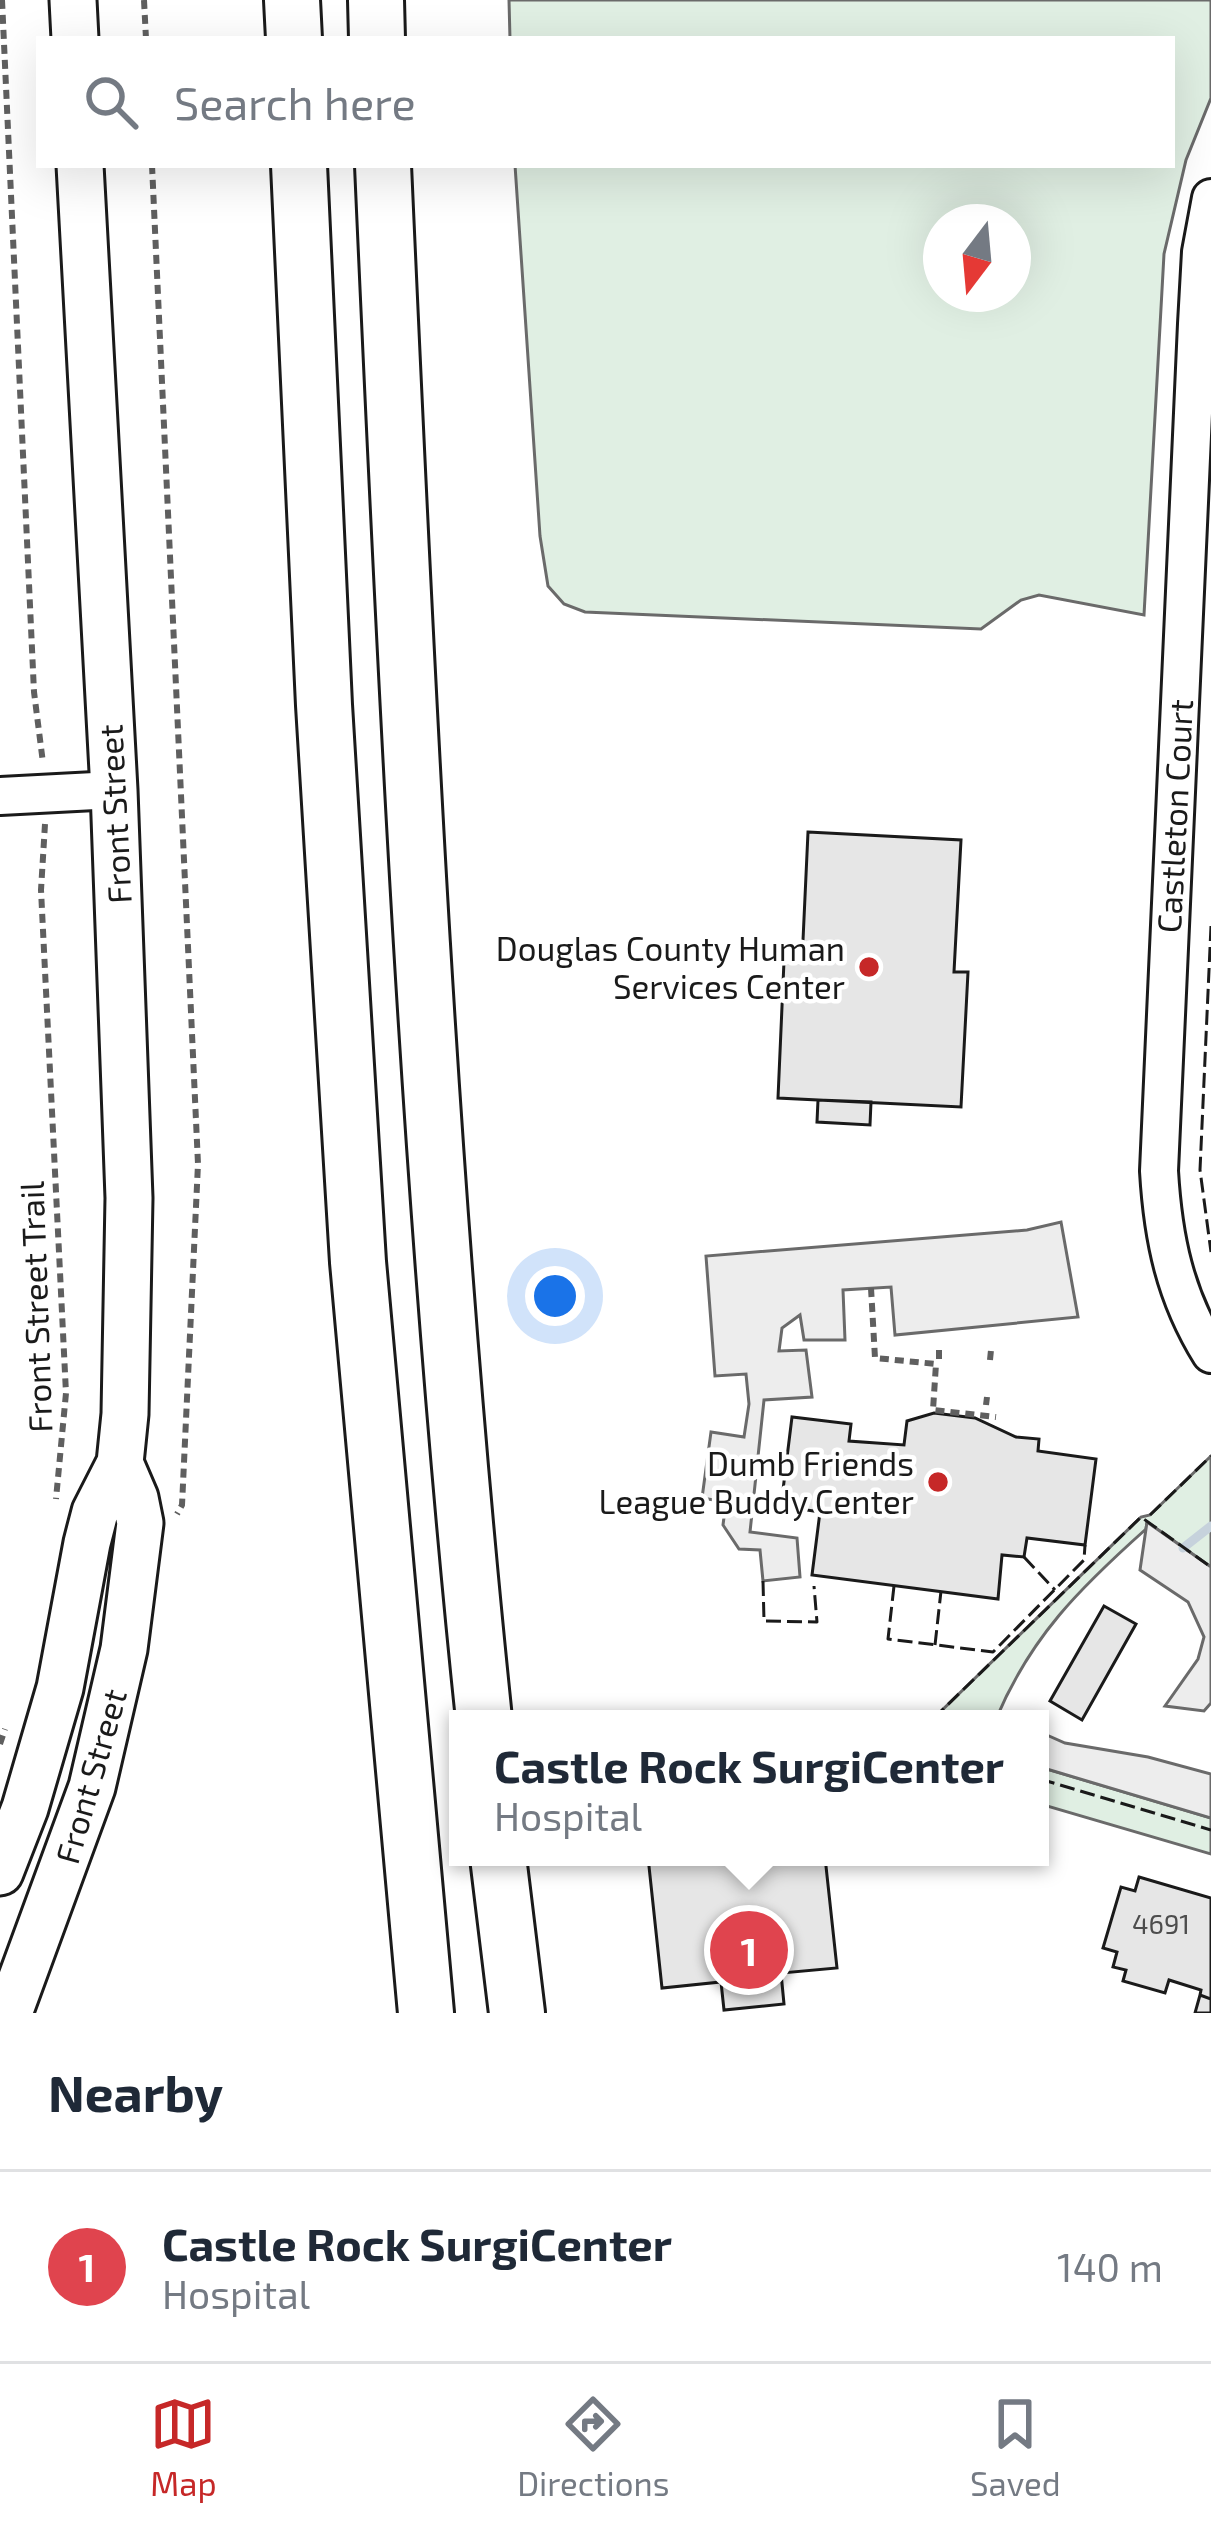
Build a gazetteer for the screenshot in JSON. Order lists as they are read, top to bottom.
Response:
{
  "streets": {
    "main road": ["Front Street"],
    "street": ["Castleton Court"],
    "path": ["Front Street Trail"]
  },
  "places": ["Douglas County Human Services Center", "Dumb Friends League Buddy Center"],
  "house_numbers": ["4691"],
  "north": "bottom",
  "page": {
    "search": "Search here",
    "popup": ["Castle Rock SurgiCenter", "Hospital"],
    "pins": "1",
    "heading": "Nearby",
    "list": [
      {
        "mark": "1",
        "name": "Castle Rock SurgiCenter",
        "note": "Hospital",
        "value": "140 m"
      }
    ],
    "nav": ["Map", "Directions", "Saved"]
  }
}
